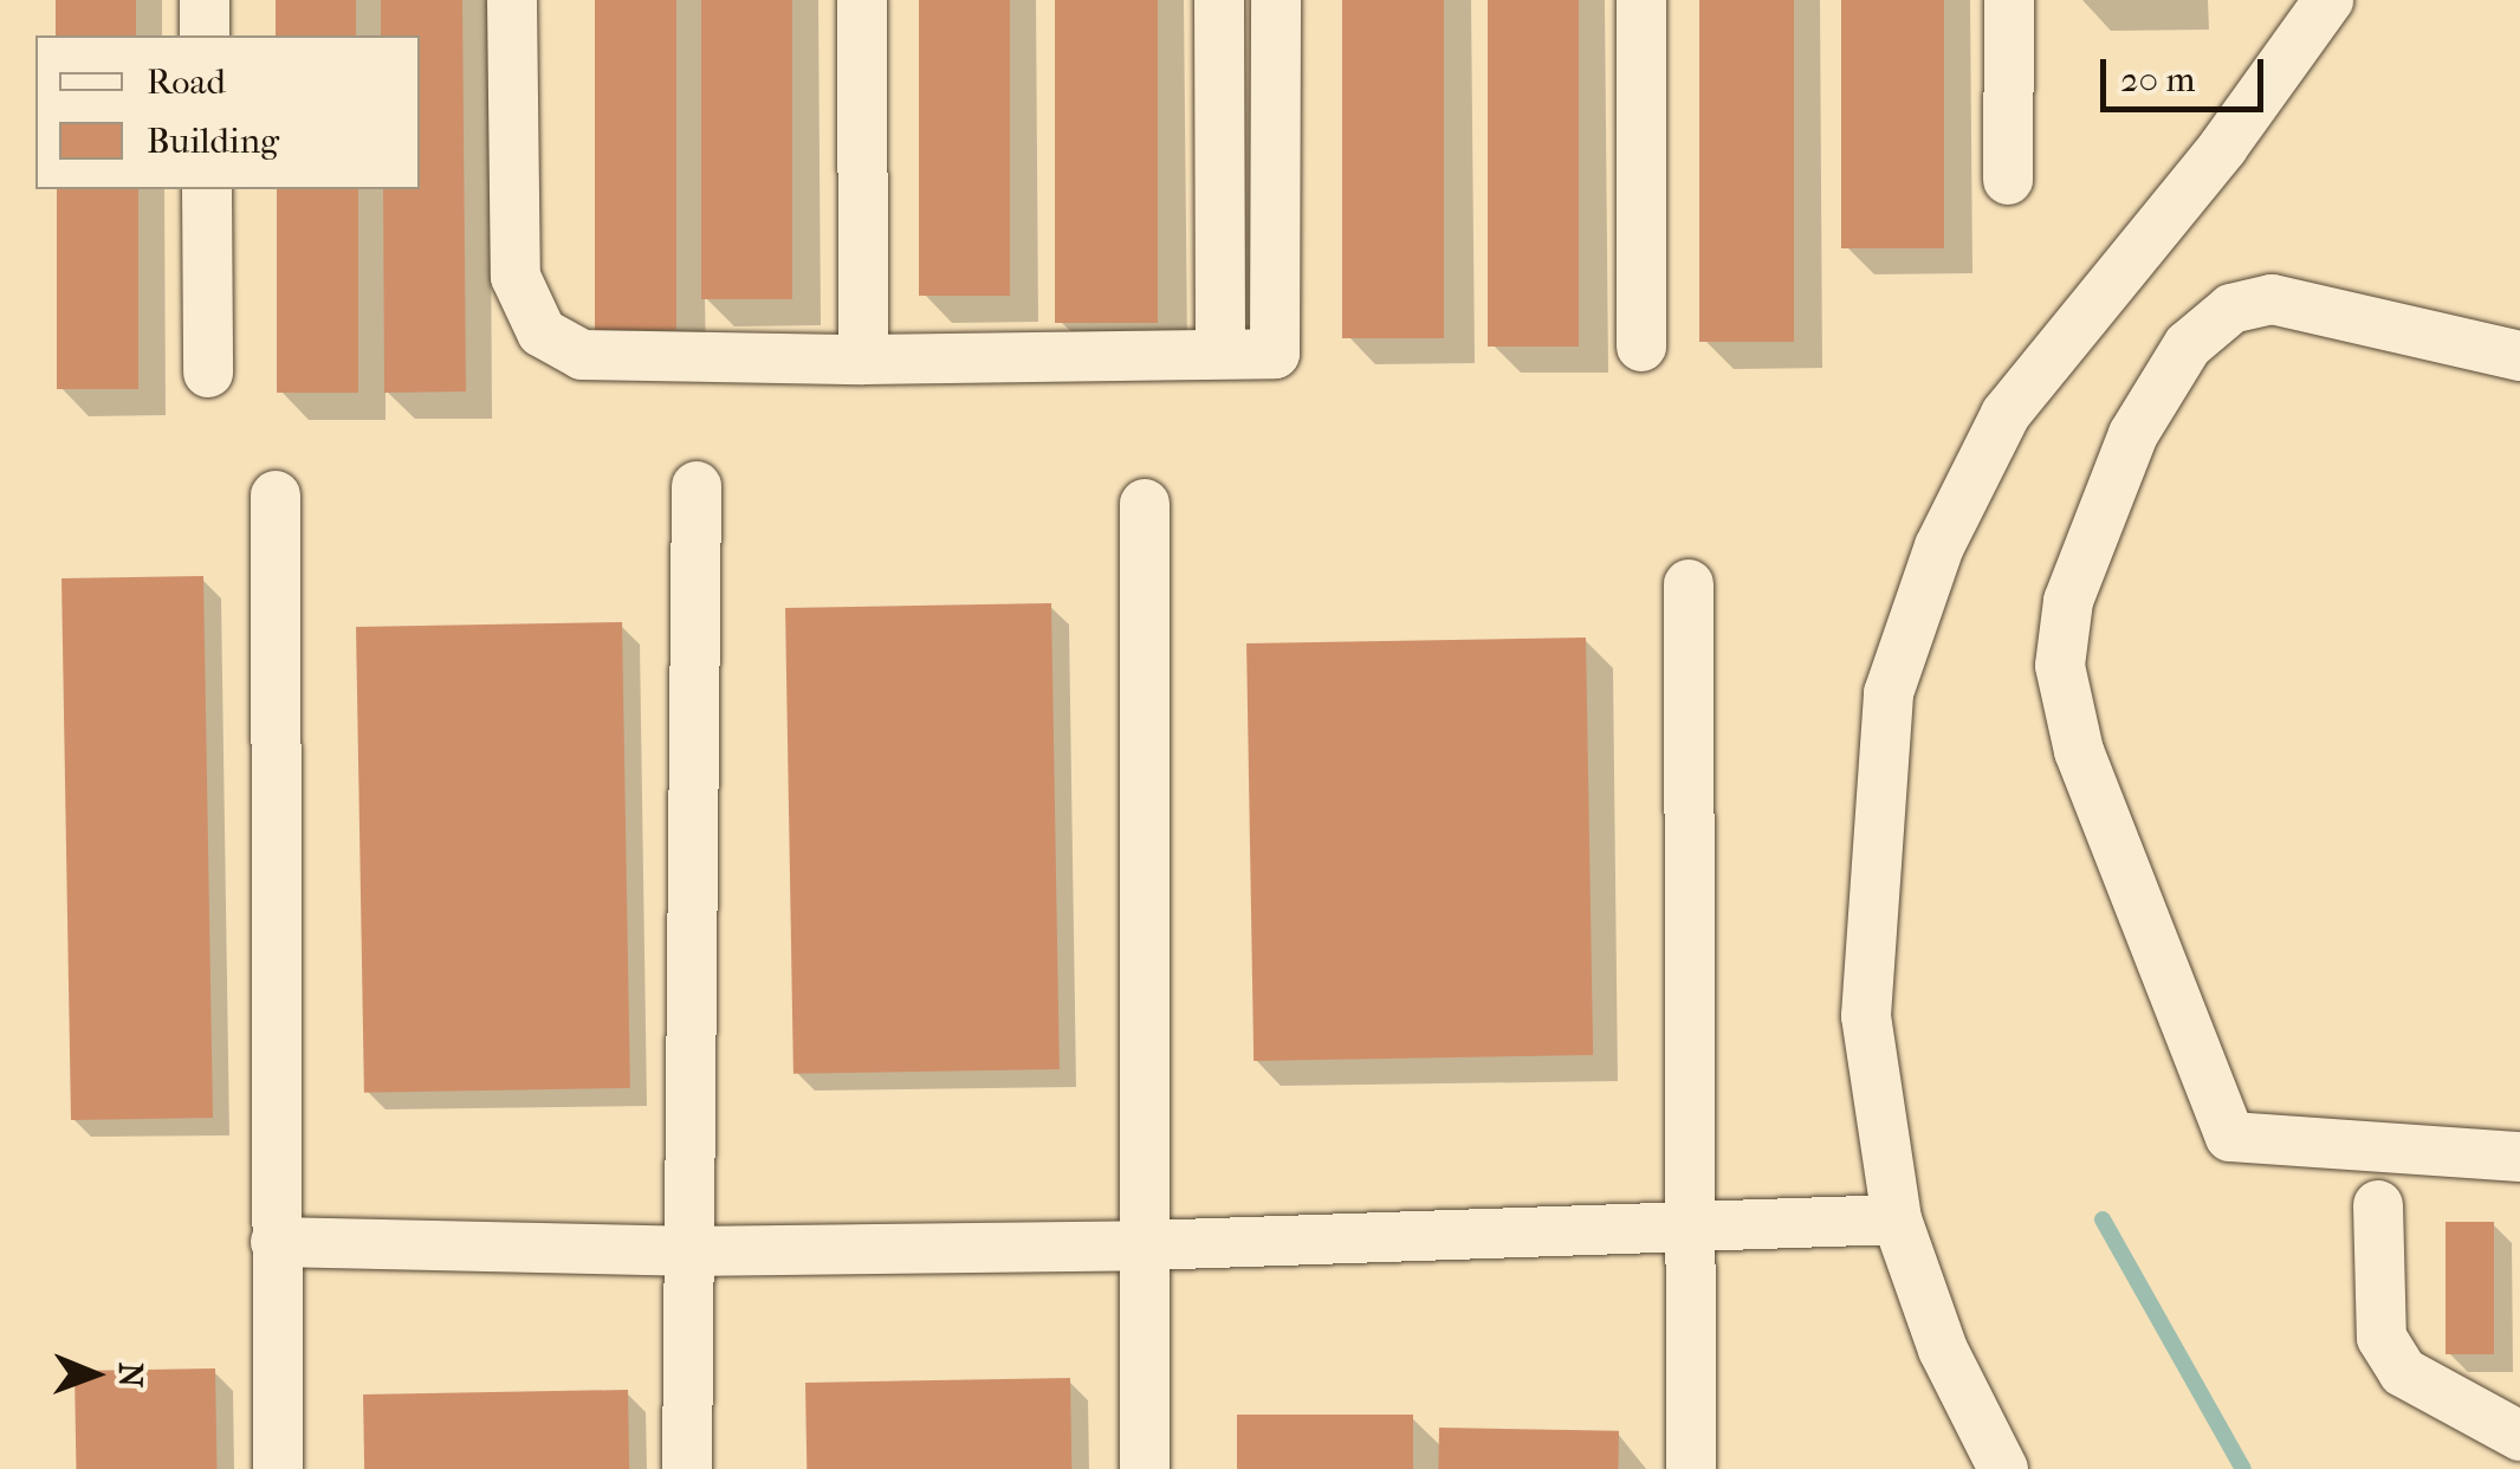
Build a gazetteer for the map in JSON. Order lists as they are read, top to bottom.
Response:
{
  "legend": ["Road", "Building"],
  "scale_bar": "20 m",
  "north": "right"
}
